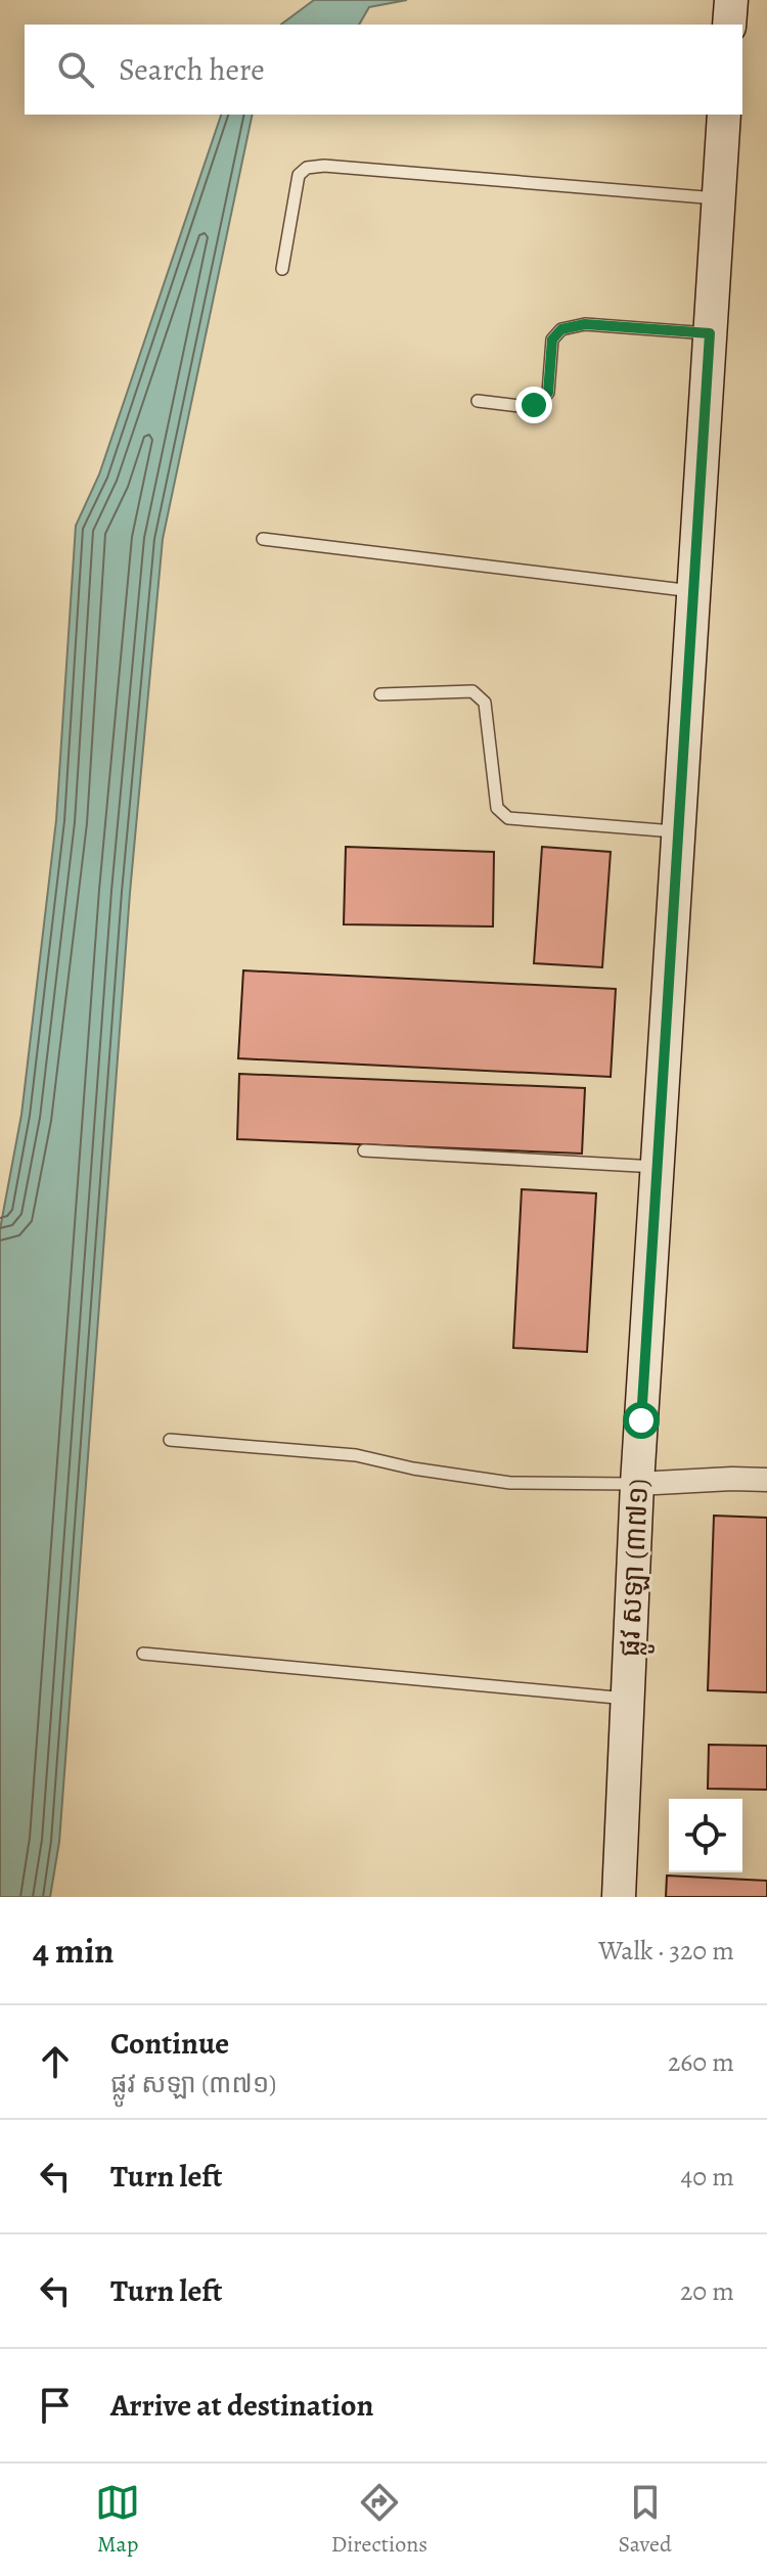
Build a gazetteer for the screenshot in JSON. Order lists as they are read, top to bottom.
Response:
{
  "streets": {
    "street": ["ផ្លូវ សឡា (៣៧១)"]
  },
  "page": {
    "search": "Search here",
    "heading": ["4 min", "Walk · 320 m"],
    "list": [
      ["Continue", "ផ្លូវ សឡា (៣៧១)", "260 m"],
      ["Turn left", "40 m"],
      ["Turn left", "20 m"],
      "Arrive at destination"
    ],
    "nav": ["Map", "Directions", "Saved"]
  }
}
